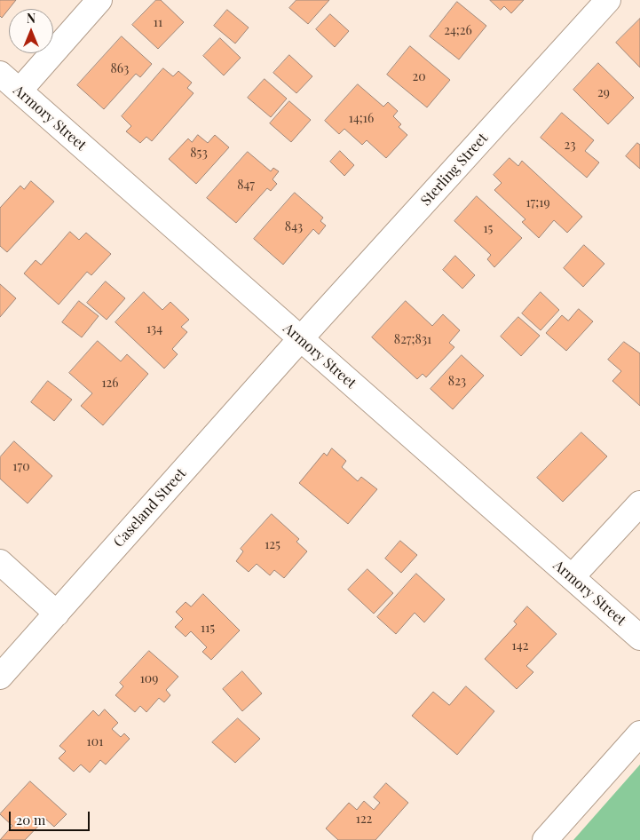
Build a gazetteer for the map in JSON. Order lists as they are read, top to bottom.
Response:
{
  "streets": {
    "street": ["Armory Street", "Sterling Street", "Caseland Street"]
  },
  "crossings": [
    ["Armory Street", "Sterling Street"],
    ["Armory Street", "Caseland Street"],
    ["Sterling Street", "Caseland Street"]
  ],
  "house_numbers": [
    "11",
    "24;26",
    "863",
    "20",
    "29",
    "14;16",
    "23",
    "853",
    "847",
    "17;19",
    "843",
    "15",
    "134",
    "827;831",
    "823",
    "126",
    "170",
    "125",
    "115",
    "142",
    "109",
    "101",
    "122"
  ],
  "scale_bar": "20 m",
  "north": "top"
}
